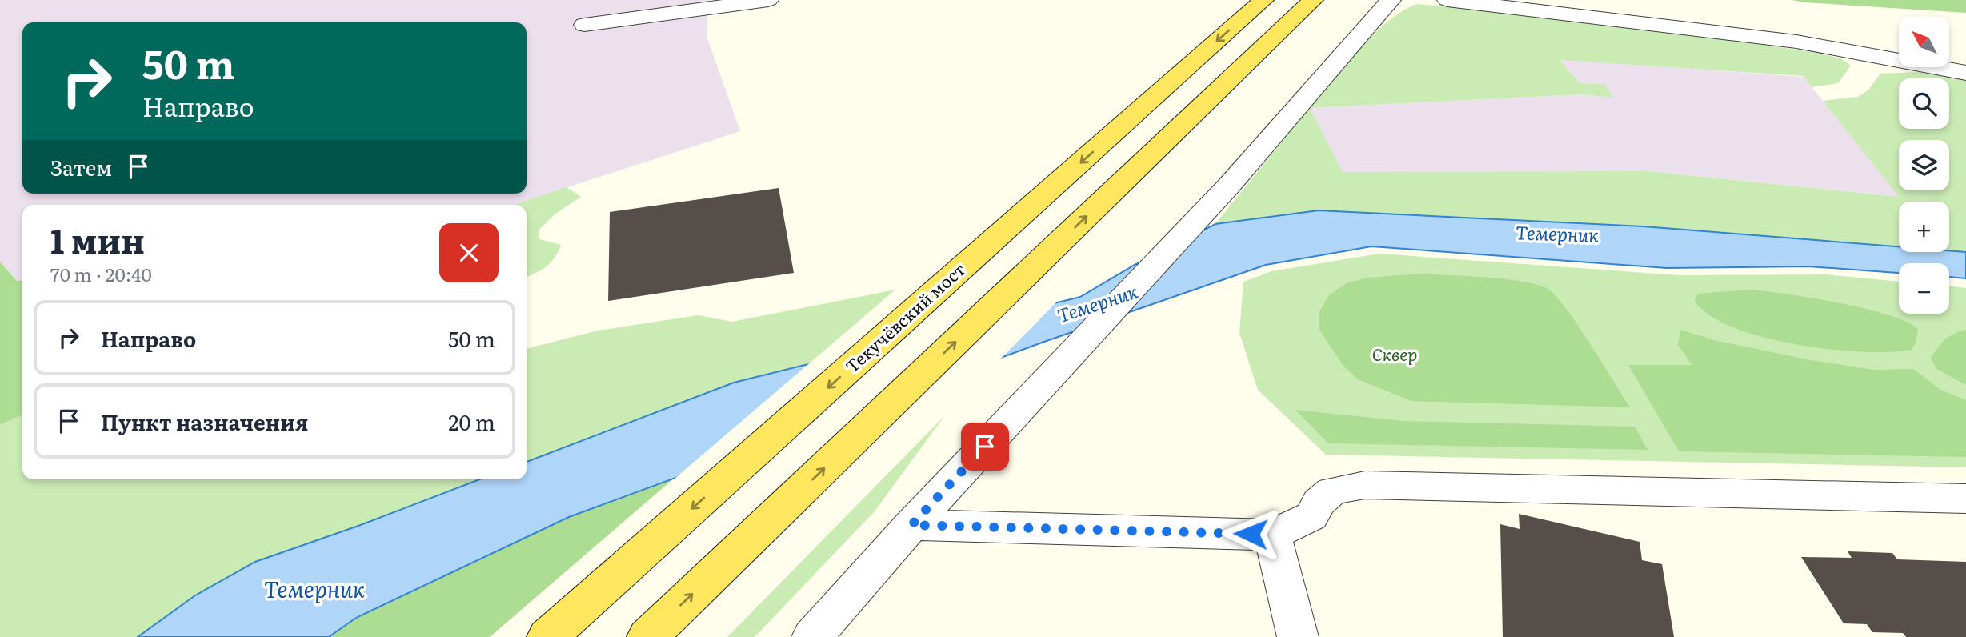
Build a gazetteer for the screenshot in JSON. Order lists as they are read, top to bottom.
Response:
{
  "streets": {
    "main road": ["Текучёвский мост"]
  },
  "water": ["Темерник"],
  "parks": ["Сквер"],
  "north": "top left",
  "page": {
    "map_buttons": ["+", "−"],
    "turn": ["50 m", "Направо"],
    "then": "Затем",
    "heading": ["1 мин", "70 m · 20:40"],
    "list": [
      {
        "name": "Направо",
        "value": "50 m"
      },
      {
        "name": "Пункт назначения",
        "value": "20 m"
      }
    ]
  }
}
